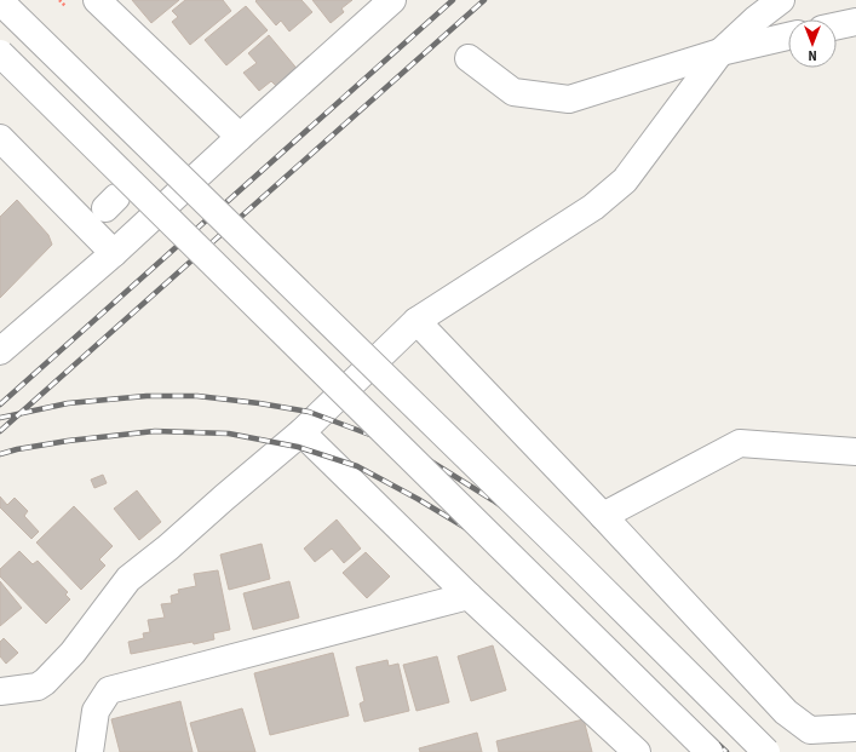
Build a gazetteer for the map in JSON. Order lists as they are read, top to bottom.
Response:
{
  "north": "bottom"
}
